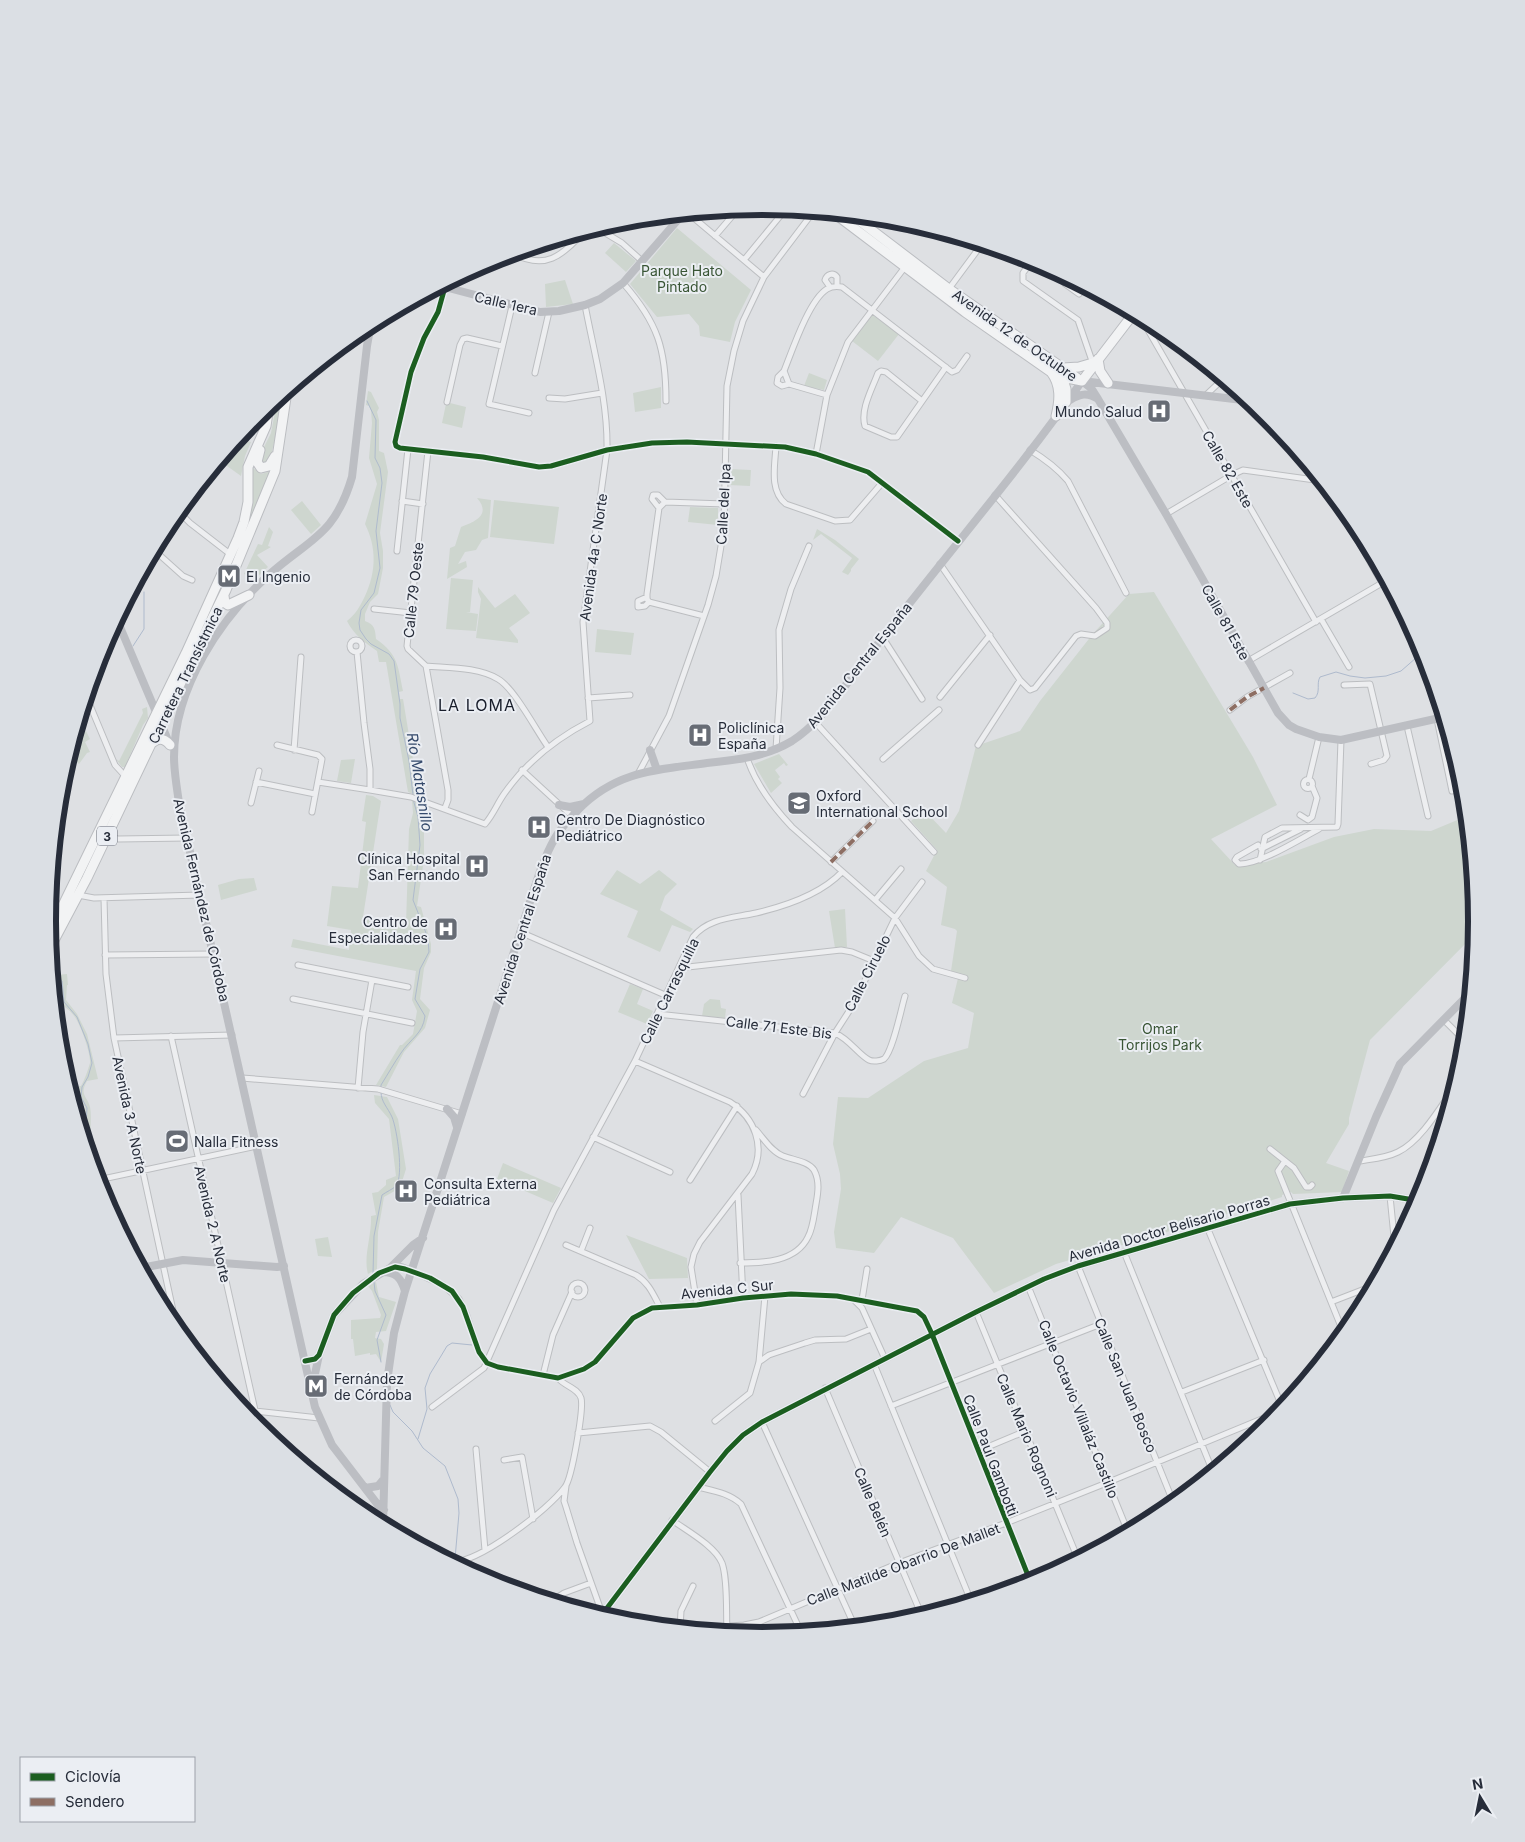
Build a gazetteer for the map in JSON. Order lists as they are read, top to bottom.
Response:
{
  "streets": {
    "main road": [
      "Calle 1era",
      "Avenida 12 de Octubre",
      "Calle 81 Este",
      "Avenida Central España",
      "Carretera Transístmica",
      "3",
      "Avenida Fernández de Córdoba",
      "Avenida Doctor Belisario Porras"
    ],
    "street": [
      "Calle 82 Este",
      "Calle del Ipa",
      "Avenida 4a C Norte",
      "Calle 79 Oeste",
      "Calle Ciruelo",
      "Calle Carrasquilla",
      "Calle 71 Este Bis",
      "Avenida 3 A Norte",
      "Avenida 2 A Norte",
      "Avenida C Sur",
      "Calle San Juan Bosco",
      "Calle Octavio Villaláz Castillo",
      "Calle Mario Rognoni",
      "Calle Paul Gambotti",
      "Calle Belén",
      "Calle Matilde Obarrio De Mallet"
    ]
  },
  "crossings": [
    ["Calle 1era", "Avenida 4a C Norte"],
    ["Avenida 12 de Octubre", "Calle 81 Este"],
    ["Avenida 12 de Octubre", "Avenida Central España"],
    ["Calle del Ipa", "Avenida Central España"],
    ["Calle 81 Este", "Avenida Central España"],
    ["Avenida Central España", "Avenida Fernández de Córdoba"],
    ["Calle Ciruelo", "Calle 71 Este Bis"],
    ["Calle Carrasquilla", "Calle 71 Este Bis"],
    ["Avenida Doctor Belisario Porras", "Avenida C Sur"],
    ["Avenida Doctor Belisario Porras", "Calle San Juan Bosco"],
    ["Avenida Doctor Belisario Porras", "Calle Octavio Villaláz Castillo"],
    ["Avenida Doctor Belisario Porras", "Calle Mario Rognoni"],
    ["Avenida Doctor Belisario Porras", "Calle Paul Gambotti"],
    ["Avenida Doctor Belisario Porras", "Calle Belén"],
    ["Avenida C Sur", "Calle Paul Gambotti"],
    ["Calle San Juan Bosco", "Calle Matilde Obarrio De Mallet"],
    ["Calle Octavio Villaláz Castillo", "Calle Matilde Obarrio De Mallet"],
    ["Calle Mario Rognoni", "Calle Matilde Obarrio De Mallet"],
    ["Calle Paul Gambotti", "Calle Matilde Obarrio De Mallet"],
    ["Calle Belén", "Calle Matilde Obarrio De Mallet"]
  ],
  "districts": ["LA LOMA"],
  "water": ["Río Matasnillo"],
  "parks": ["Parque Hato Pintado", "Omar Torrijos Park"],
  "places": {
    "hospital": [
      "Mundo Salud",
      "Policlínica España",
      "Centro De Diagnóstico Pediátrico",
      "Clínica Hospital San Fernando",
      "Centro de Especialidades",
      "Consulta Externa Pediátrica"
    ],
    "metro station": ["El Ingenio", "Fernández de Córdoba"],
    "school or university": ["Oxford International School"],
    "sports": ["Nalla Fitness"]
  },
  "legend": ["Ciclovía", "Sendero"],
  "north": "top"
}
